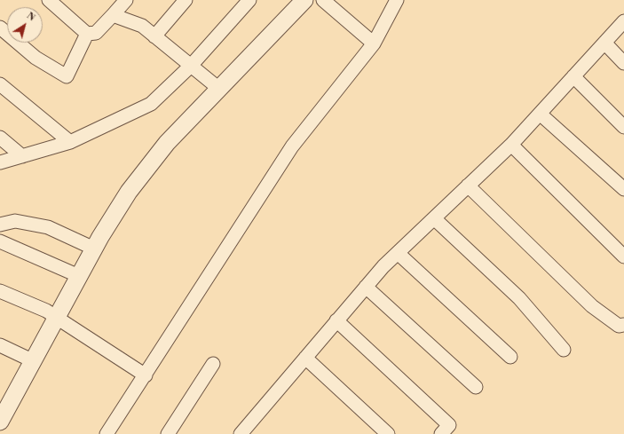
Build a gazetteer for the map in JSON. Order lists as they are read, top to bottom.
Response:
{
  "north": "top right"
}
